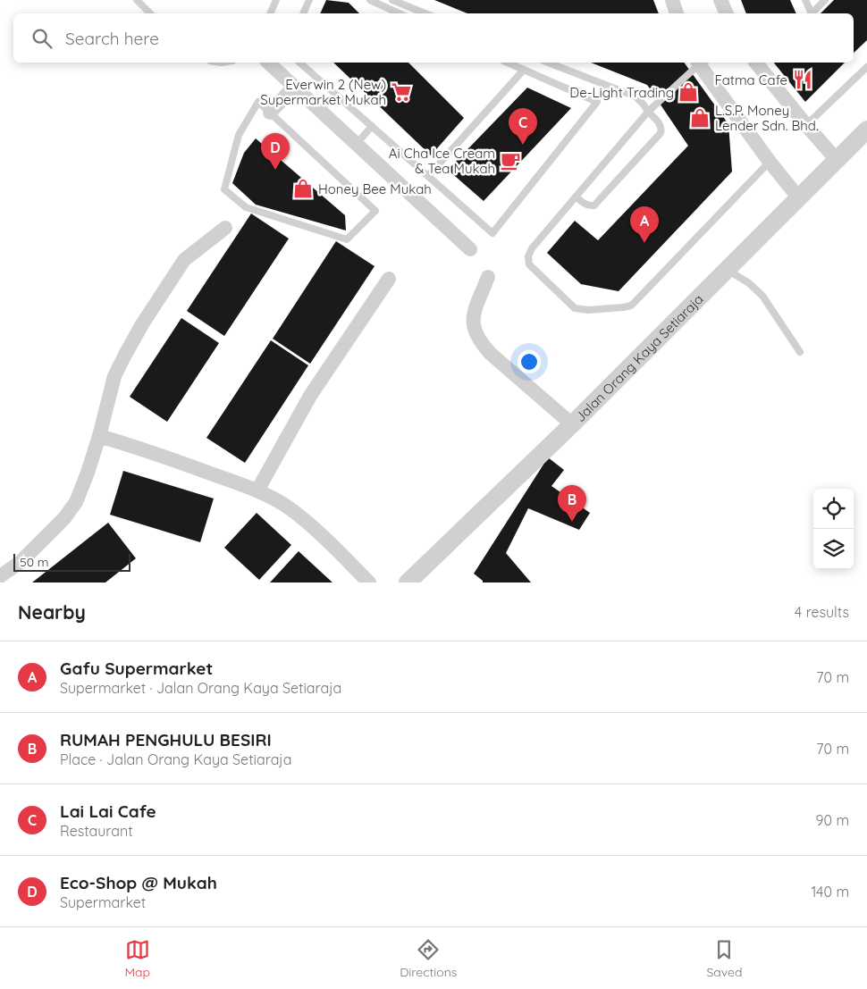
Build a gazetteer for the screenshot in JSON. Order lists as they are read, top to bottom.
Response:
{
  "streets": {
    "street": ["Jalan Orang Kaya Setiaraja"]
  },
  "places": {
    "restaurant": ["Fatma Cafe"],
    "supermarket": ["Everwin 2 (New) Supermarket Mukah"],
    "shop": ["De-Light Trading", "L.S.P. Money Lender Sdn. Bhd.", "Honey Bee Mukah"],
    "cafe": ["Ai Cha Ice Cream & Tea Mukah"]
  },
  "scale_bar": "50 m",
  "page": {
    "search": "Search here",
    "pins": [
      "C",
      "D",
      "A",
      "B"
    ],
    "scale": "50 m",
    "heading": ["Nearby", "4 results"],
    "list": [
      {
        "mark": "A",
        "name": "Gafu Supermarket",
        "note": "Supermarket · Jalan Orang Kaya Setiaraja",
        "value": "70 m"
      },
      {
        "mark": "B",
        "name": "RUMAH PENGHULU BESIRI",
        "note": "Place · Jalan Orang Kaya Setiaraja",
        "value": "70 m"
      },
      {
        "mark": "C",
        "name": "Lai Lai Cafe",
        "note": "Restaurant",
        "value": "90 m"
      },
      {
        "mark": "D",
        "name": "Eco-Shop @ Mukah",
        "note": "Supermarket",
        "value": "140 m"
      }
    ],
    "nav": ["Map", "Directions", "Saved"]
  }
}
